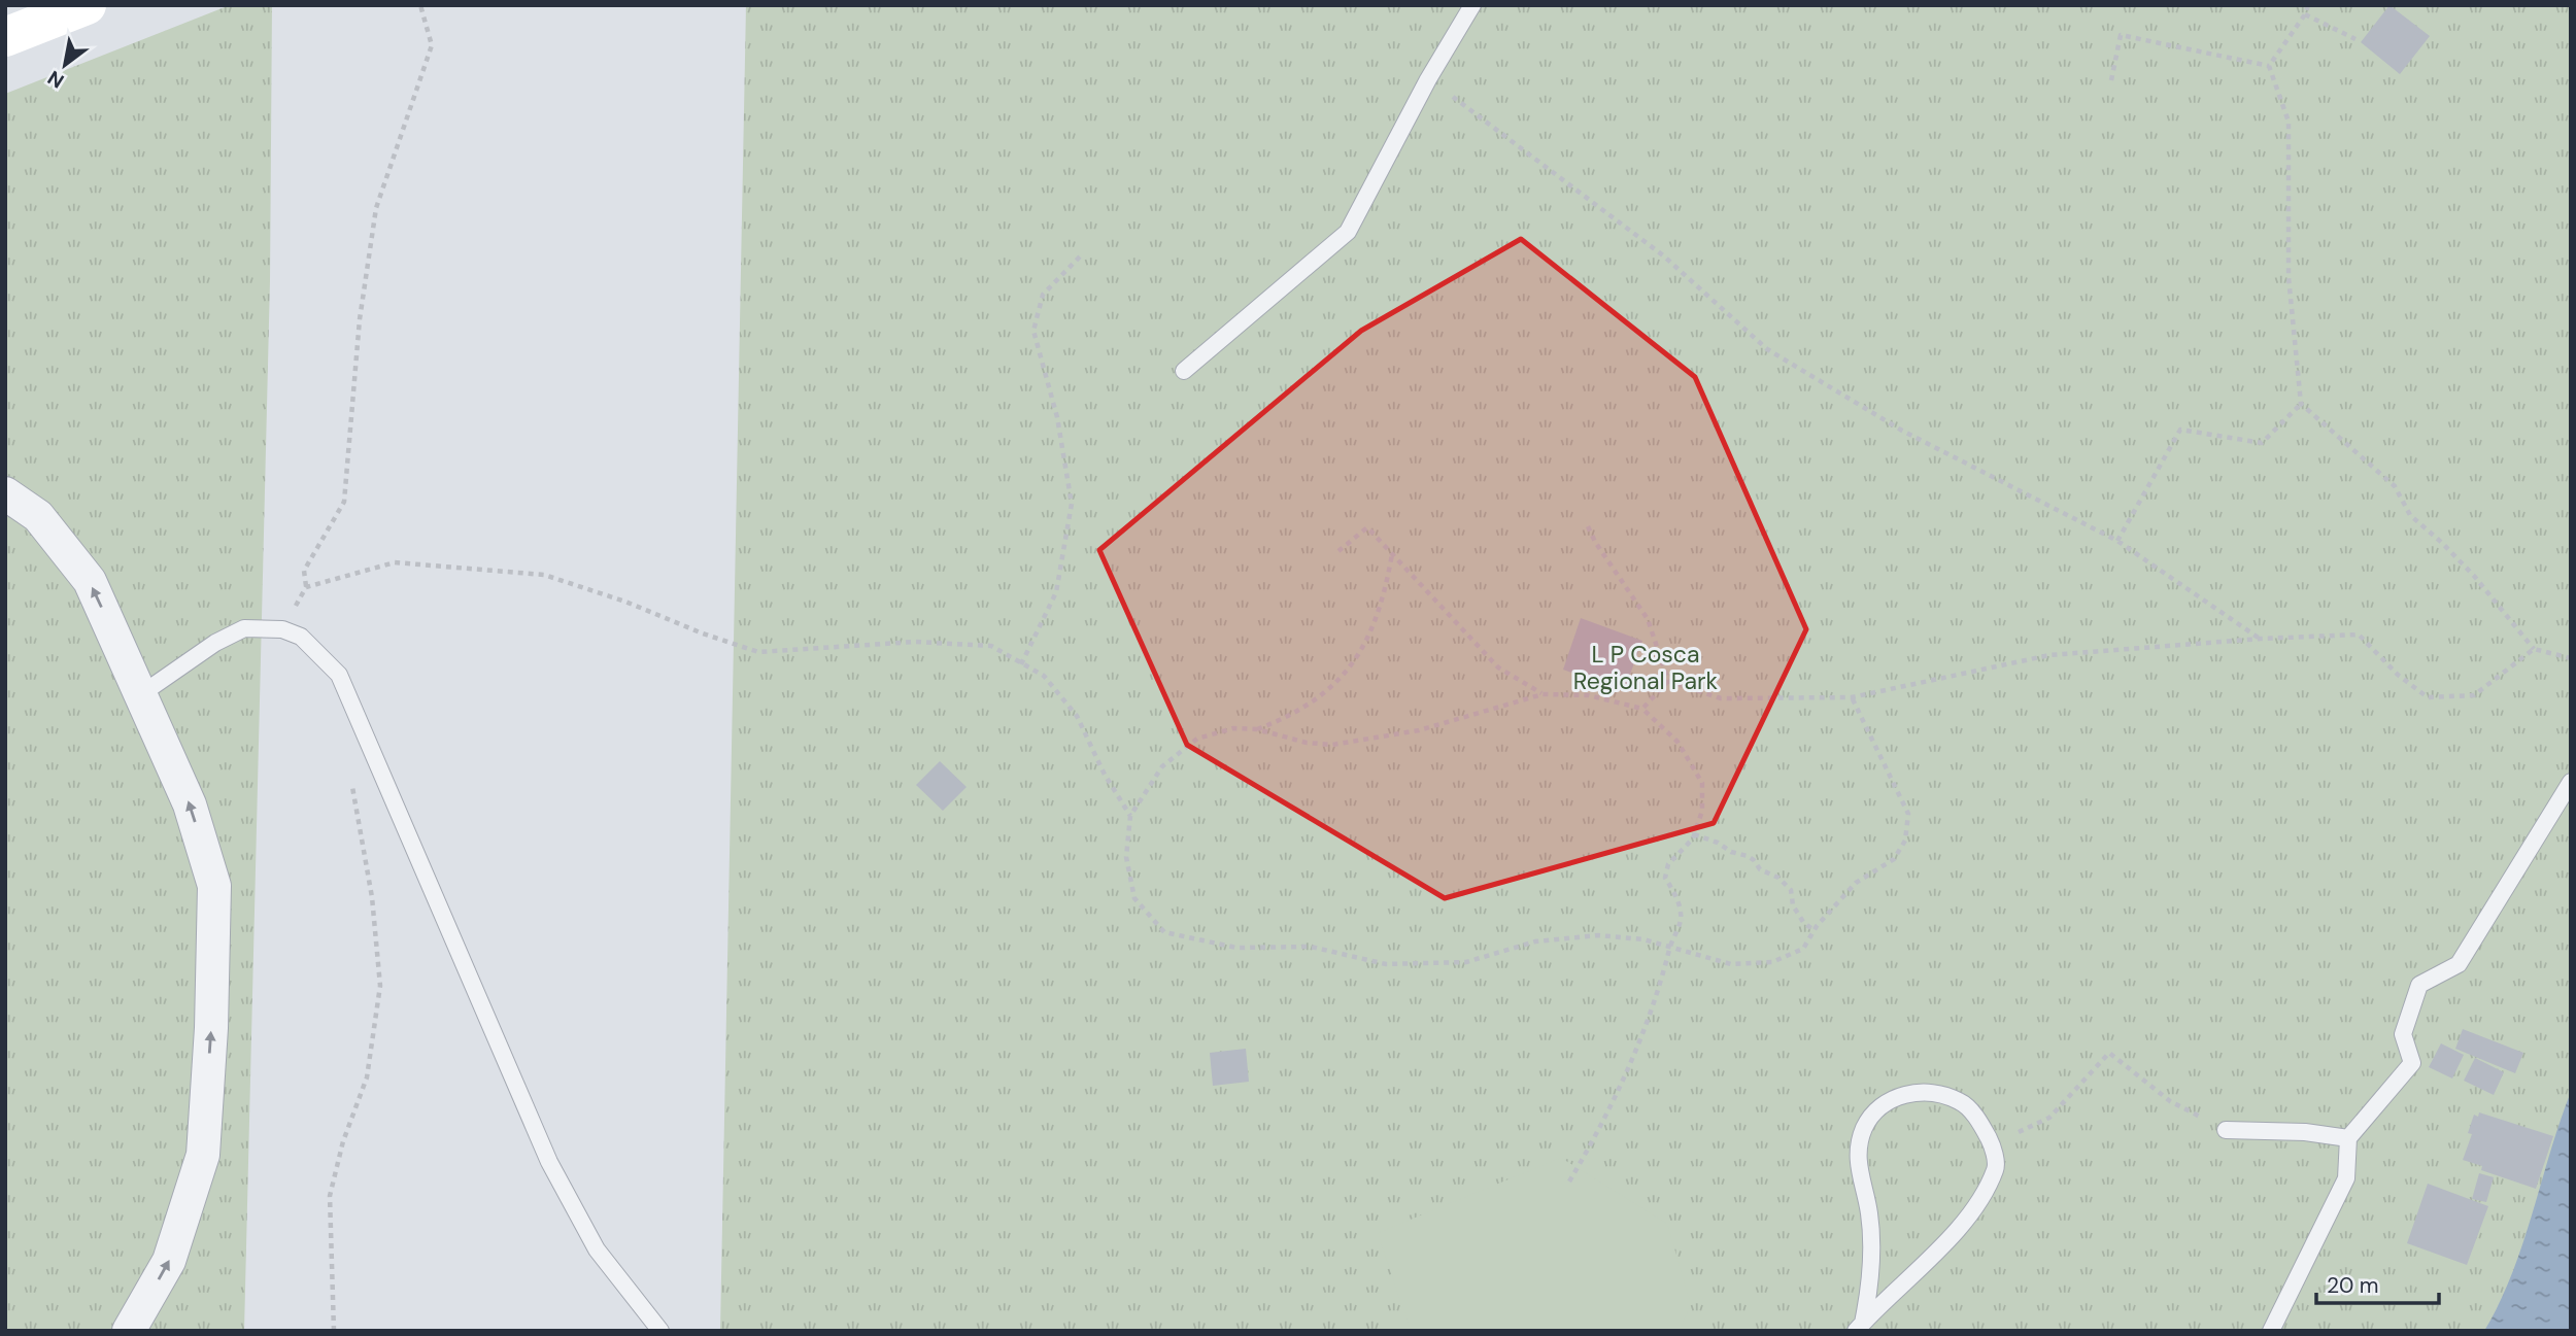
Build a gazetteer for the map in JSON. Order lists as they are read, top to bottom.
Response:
{
  "parks": ["L P Cosca Regional Park"],
  "scale_bar": "20 m",
  "north": "bottom left"
}
